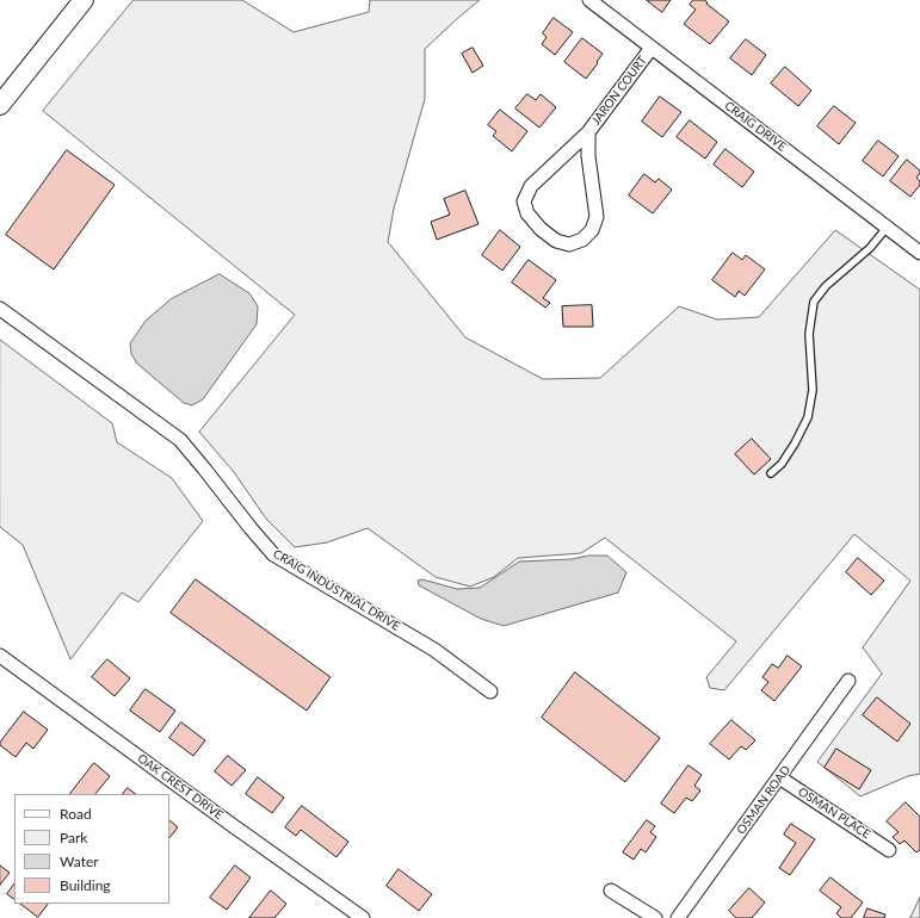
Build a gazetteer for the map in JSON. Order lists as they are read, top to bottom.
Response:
{
  "streets": {
    "street": [
      "JARON COURT",
      "CRAIG DRIVE",
      "CRAIG INDUSTRIAL DRIVE",
      "OAK CREST DRIVE",
      "OSMAN ROAD",
      "OSMAN PLACE"
    ]
  },
  "crossings": [
    ["JARON COURT", "CRAIG DRIVE"],
    ["OSMAN ROAD", "OSMAN PLACE"]
  ],
  "legend": [
    "Road",
    "Park",
    "Water",
    "Building"
  ]
}
